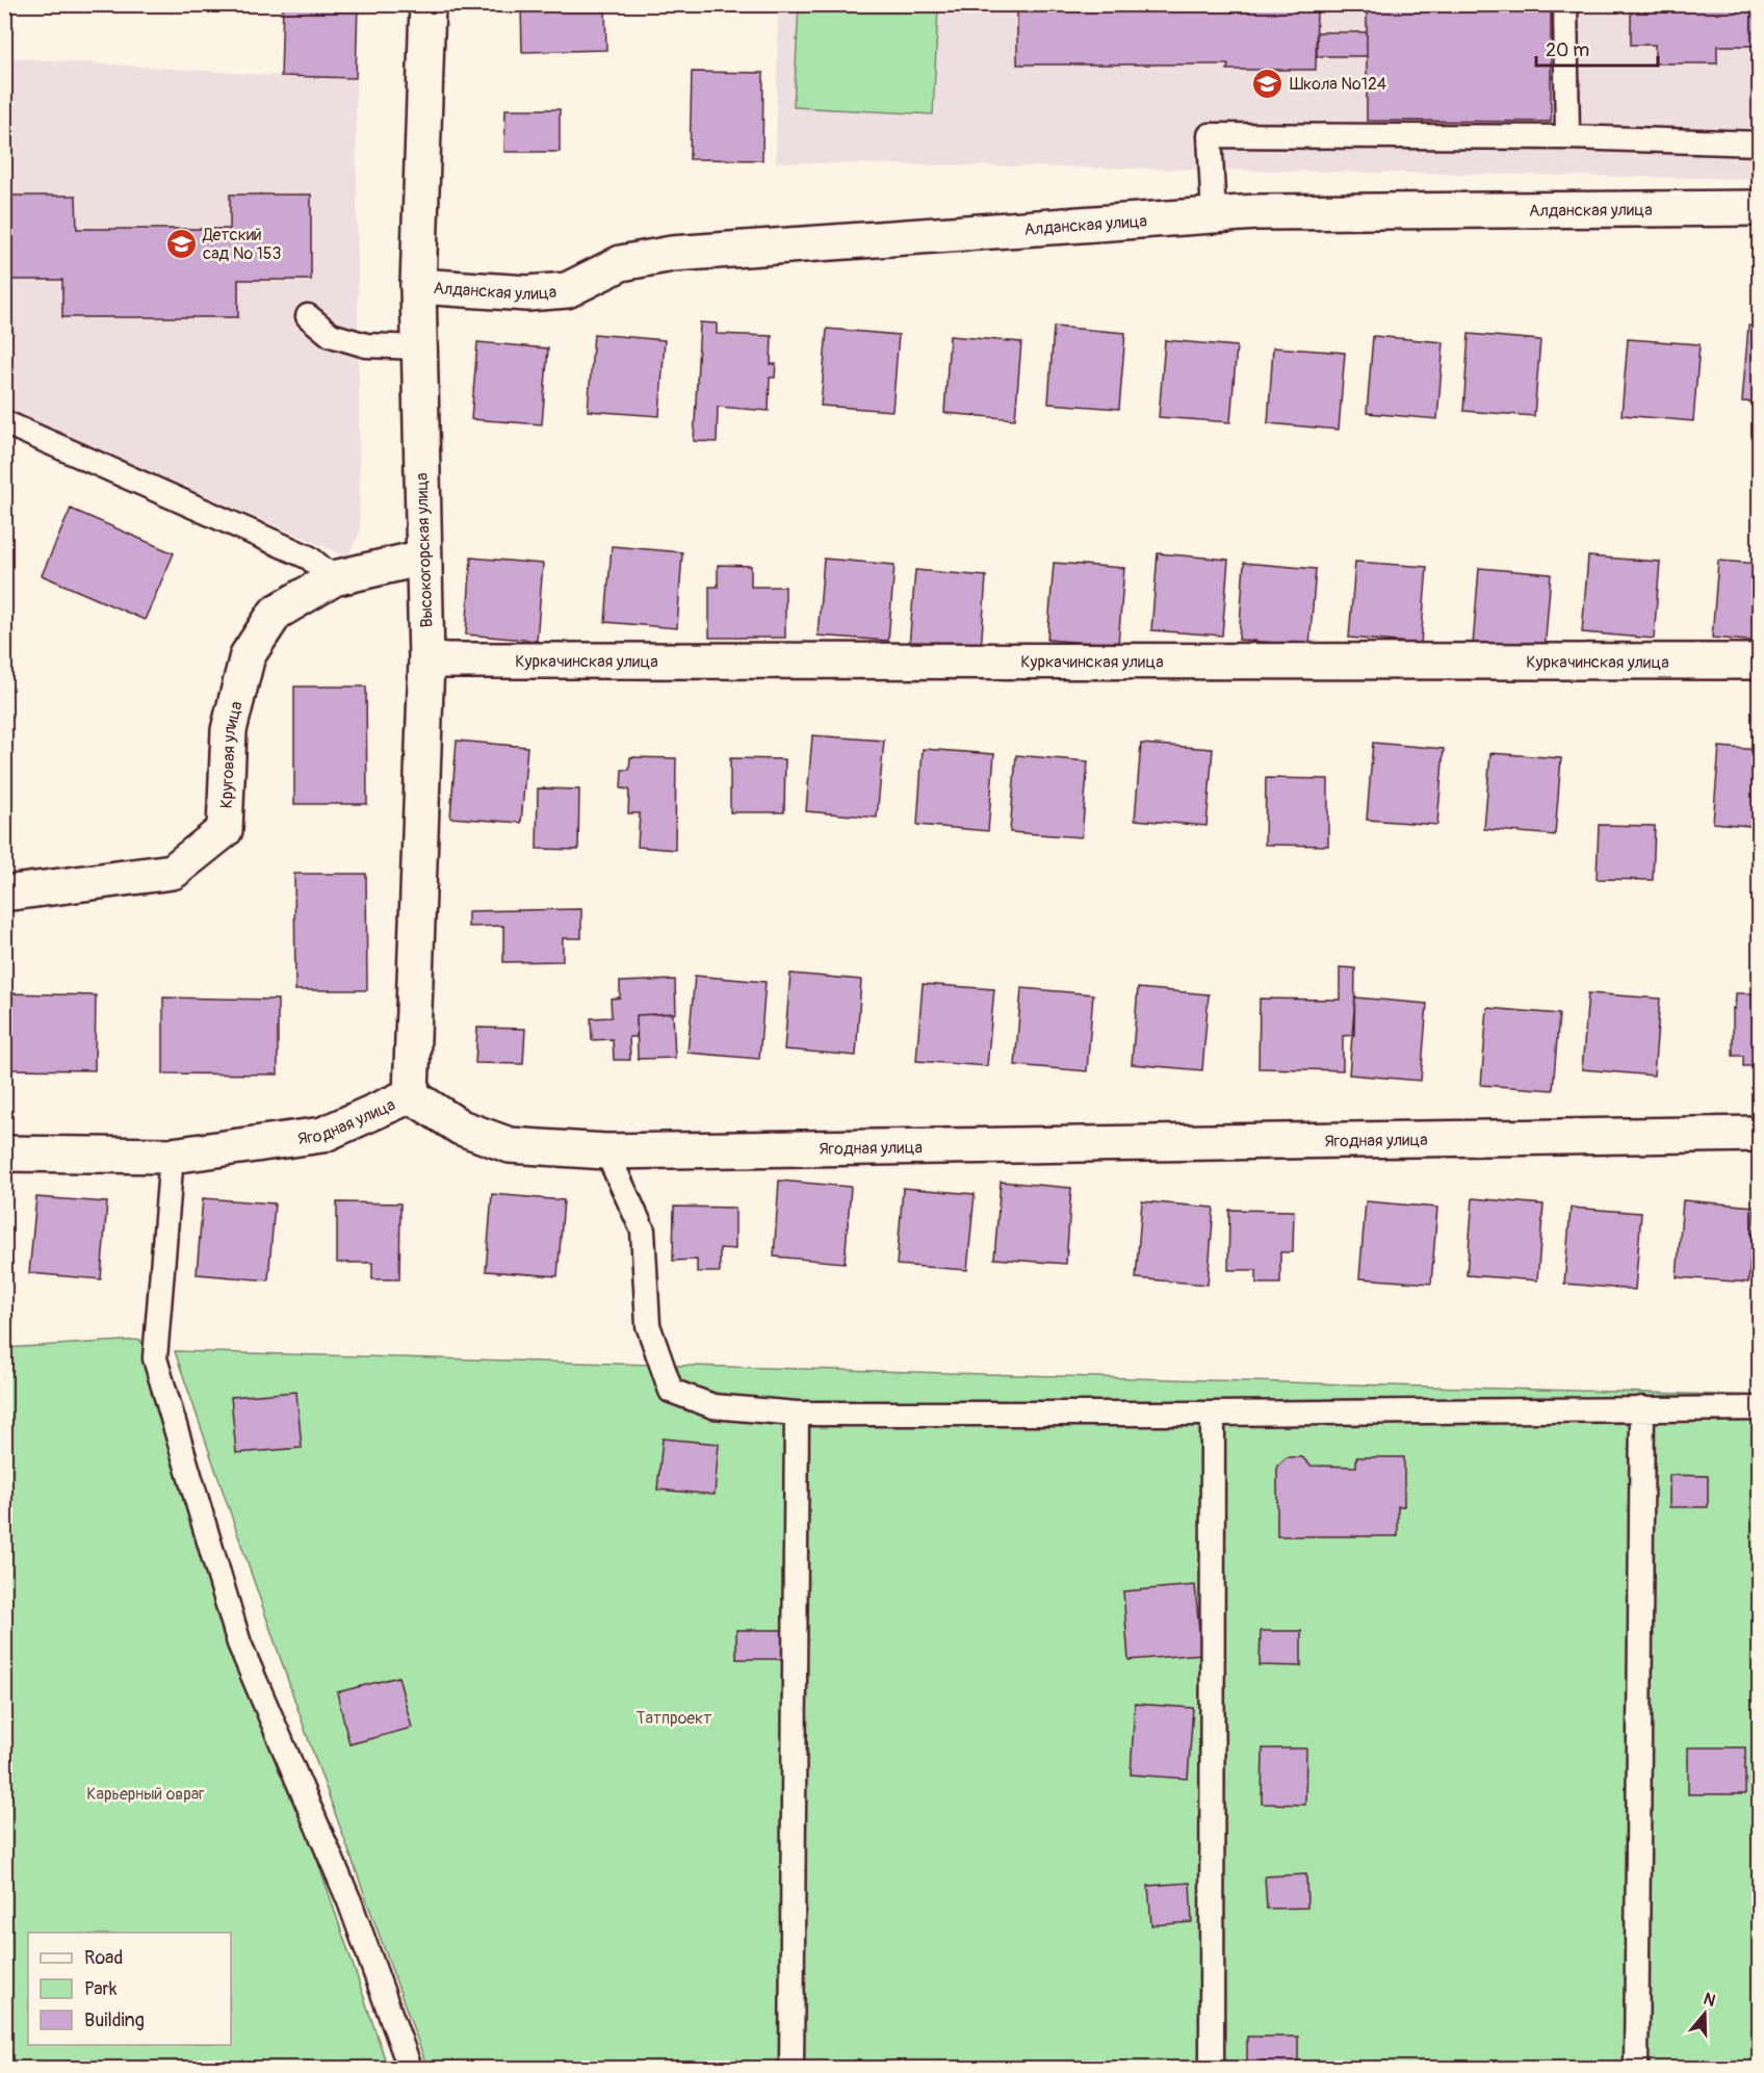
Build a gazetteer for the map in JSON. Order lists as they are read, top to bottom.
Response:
{
  "streets": {
    "street": [
      "Алданская улица",
      "Высокогорская улица",
      "Куркачинская улица",
      "Круговая улица",
      "Ягодная улица"
    ]
  },
  "crossings": [
    ["Алданская улица", "Высокогорская улица"],
    ["Высокогорская улица", "Куркачинская улица"],
    ["Высокогорская улица", "Круговая улица"],
    ["Высокогорская улица", "Ягодная улица"]
  ],
  "parks": ["Татпроект", "Карьерный овраг"],
  "places": {
    "school or university": ["Школа №124", "Детский сад № 153"]
  },
  "legend": ["Road", "Park", "Building"],
  "scale_bar": "20 m",
  "north": "top"
}
